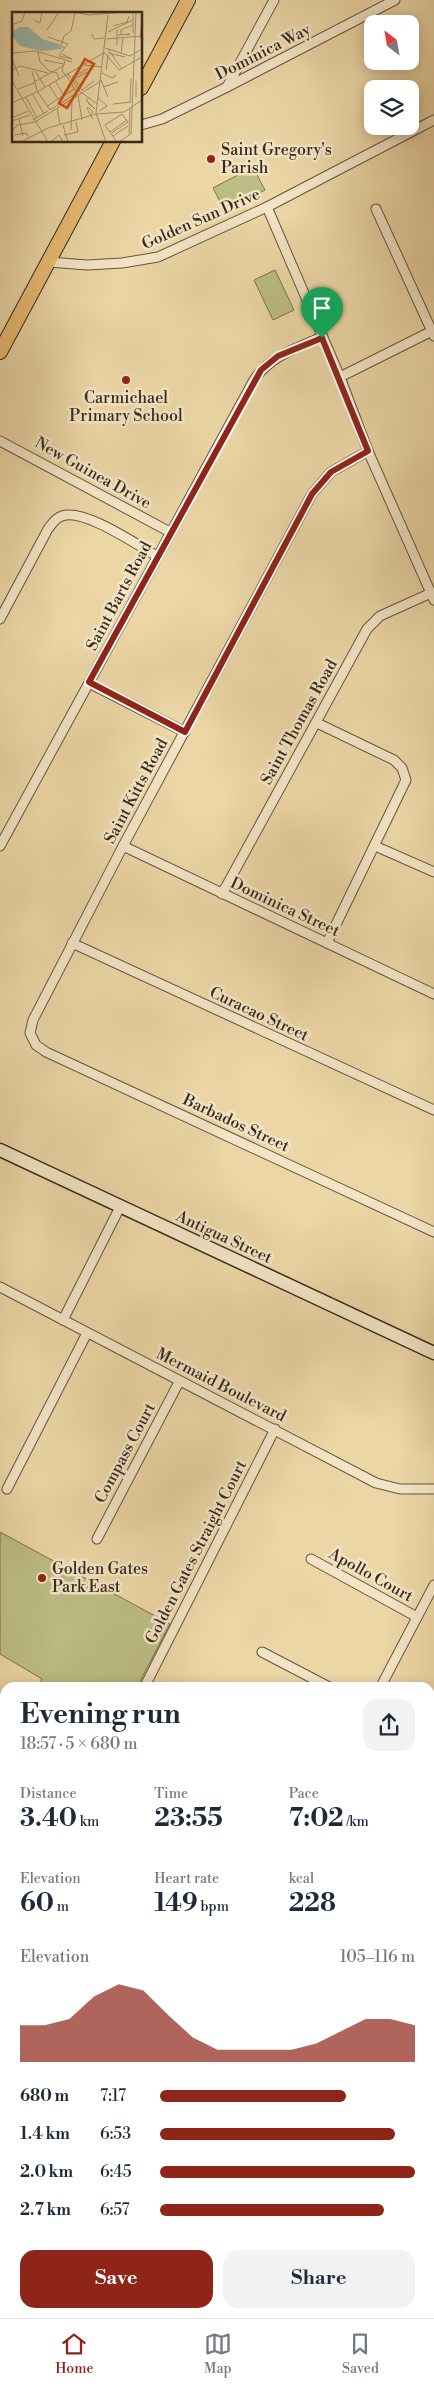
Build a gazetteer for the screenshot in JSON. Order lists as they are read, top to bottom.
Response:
{
  "streets": {
    "street": [
      "Dominica Way",
      "Golden Sun Drive",
      "New Guinea Drive",
      "Saint Barts Road",
      "Saint Thomas Road",
      "Saint Kitts Road",
      "Dominica Street",
      "Curacao Street",
      "Barbados Street",
      "Antigua Street",
      "Mermaid Boulevard",
      "Compass Court",
      "Golden Gates Straight Court",
      "Apollo Court"
    ]
  },
  "crossings": [
    ["New Guinea Drive", "Saint Barts Road"],
    ["Saint Thomas Road", "Dominica Street"],
    ["Saint Kitts Road", "Dominica Street"],
    ["Saint Kitts Road", "Curacao Street"],
    ["Saint Kitts Road", "Barbados Street"],
    ["Mermaid Boulevard", "Compass Court"],
    ["Mermaid Boulevard", "Golden Gates Straight Court"]
  ],
  "places": ["Saint Gregory's Parish", "Carmichael Primary School", "Golden Gates Park East"],
  "north": "top left",
  "page": {
    "heading": ["Evening run", "18:57 · 5 × 680 m"],
    "stats": [
      ["Distance", "3.40 km"],
      ["Time", "23:55"],
      ["Pace", "7:02 /km"],
      ["Elevation", "60 m"],
      ["Heart rate", "149 bpm"],
      ["kcal", "228"]
    ],
    "chart": ["Elevation", "105–116 m"],
    "list": [
      {
        "name": "680 m",
        "note": "7:17"
      },
      {
        "name": "1.4 km",
        "note": "6:53"
      },
      {
        "name": "2.0 km",
        "note": "6:45"
      },
      {
        "name": "2.7 km",
        "note": "6:57"
      }
    ],
    "buttons": ["Save", "Share"],
    "tabs": ["Home", "Map", "Saved"]
  }
}
